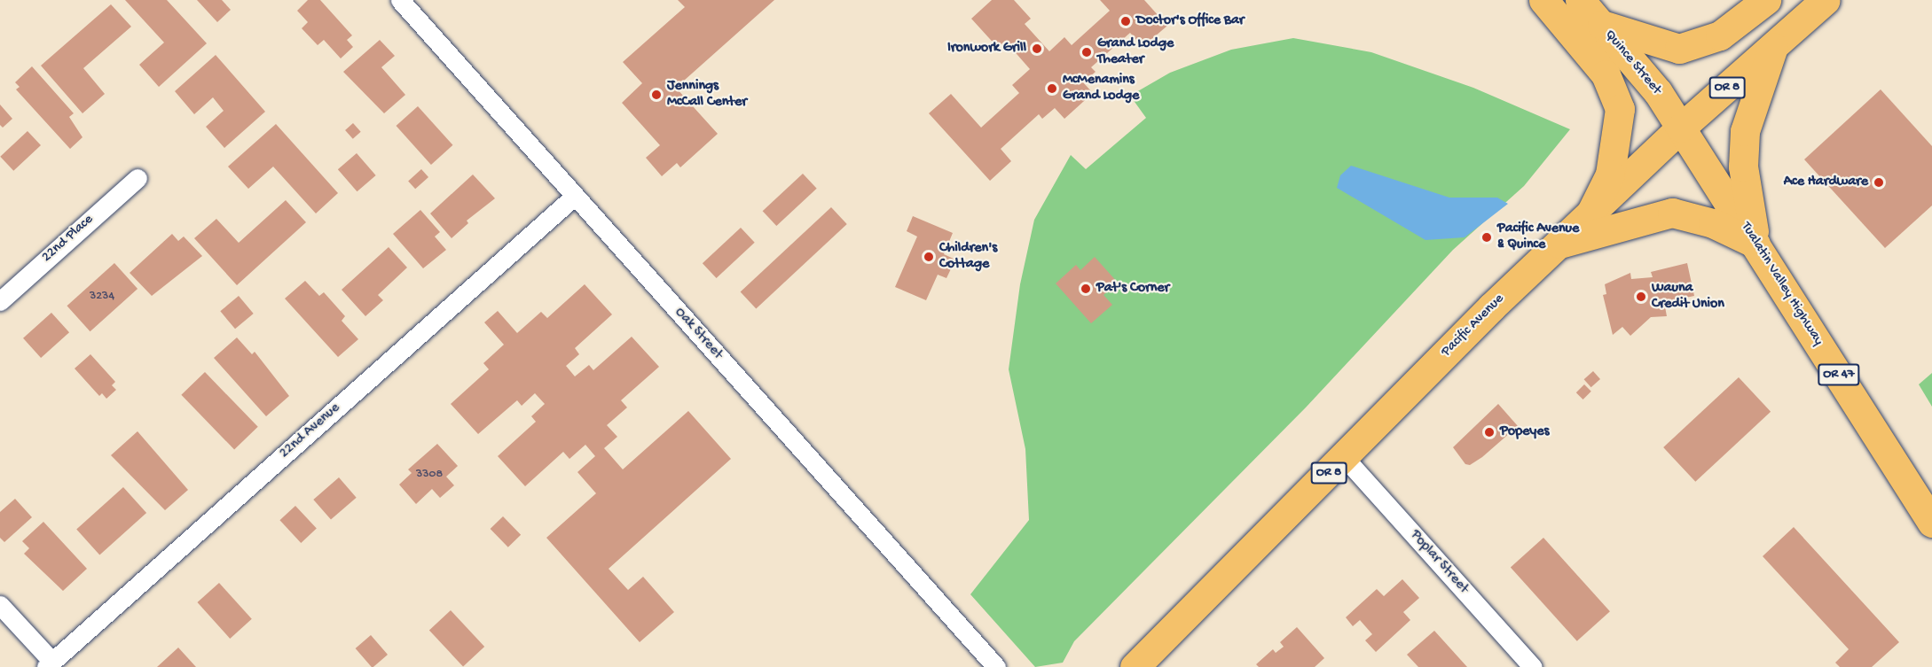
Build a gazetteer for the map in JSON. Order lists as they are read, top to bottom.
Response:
{
  "streets": {
    "main road": [
      "Quince Street",
      "OR 8",
      "Tualatin Valley Highway",
      "Pacific Avenue",
      "OR 47"
    ],
    "street": [
      "22nd Place",
      "Oak Street",
      "22nd Avenue",
      "Poplar Street"
    ]
  },
  "crossings": [
    ["Quince Street", "Tualatin Valley Highway"],
    ["Quince Street", "Pacific Avenue"],
    ["Tualatin Valley Highway", "Pacific Avenue"],
    ["Pacific Avenue", "Poplar Street"],
    ["Oak Street", "22nd Avenue"]
  ],
  "places": [
    "Doctor's Office Bar",
    "Ironwork Grill",
    "Grand Lodge Theater",
    "McMenamins Grand Lodge",
    "Jennings McCall Center",
    "Ace Hardware",
    "Pacific Avenue & Quince",
    "Children's Cottage",
    "Pat's Corner",
    "Wauna Credit Union",
    "Popeyes"
  ],
  "house_numbers": ["3234", "3308"]
}
